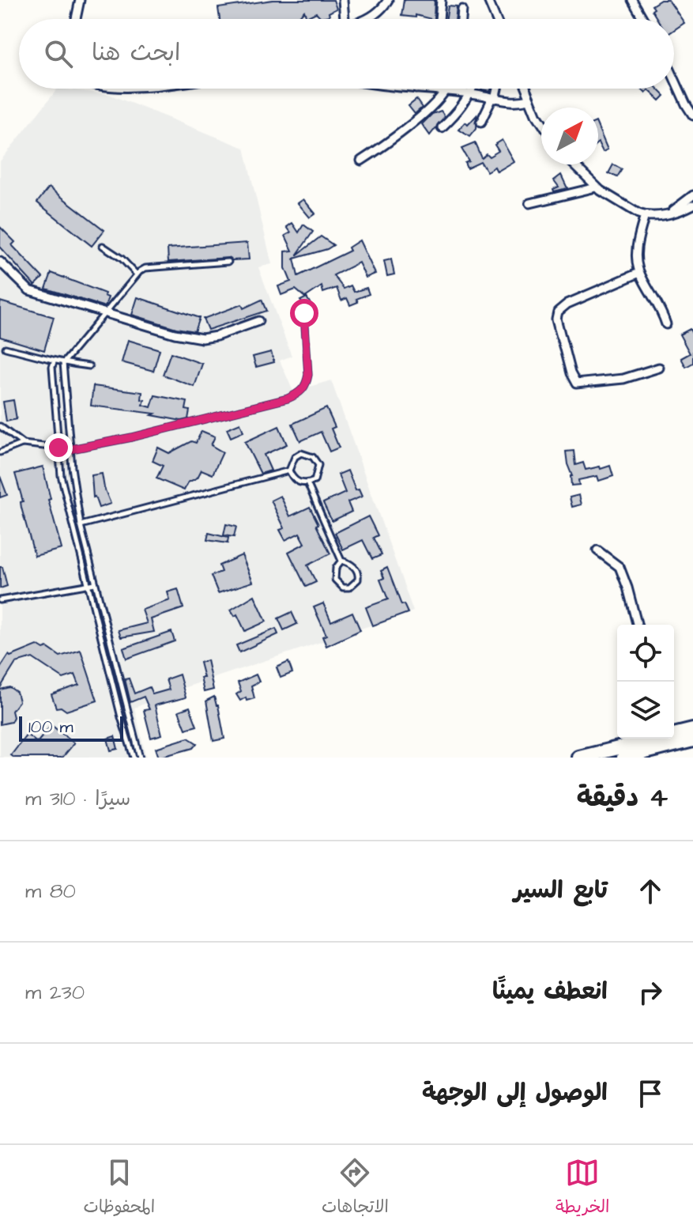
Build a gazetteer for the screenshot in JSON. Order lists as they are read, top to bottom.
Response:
{
  "scale_bar": "100 m",
  "north": "top right",
  "page": {
    "search": "ابحث هنا",
    "scale": "100 m",
    "heading": ["4 دقيقة", "سيرًا · 310 m"],
    "list": [
      ["تابع السير", "80 m"],
      ["انعطف يمينًا", "230 m"],
      "الوصول إلى الوجهة"
    ],
    "nav": ["الخريطة", "الاتجاهات", "المحفوظات"]
  }
}
